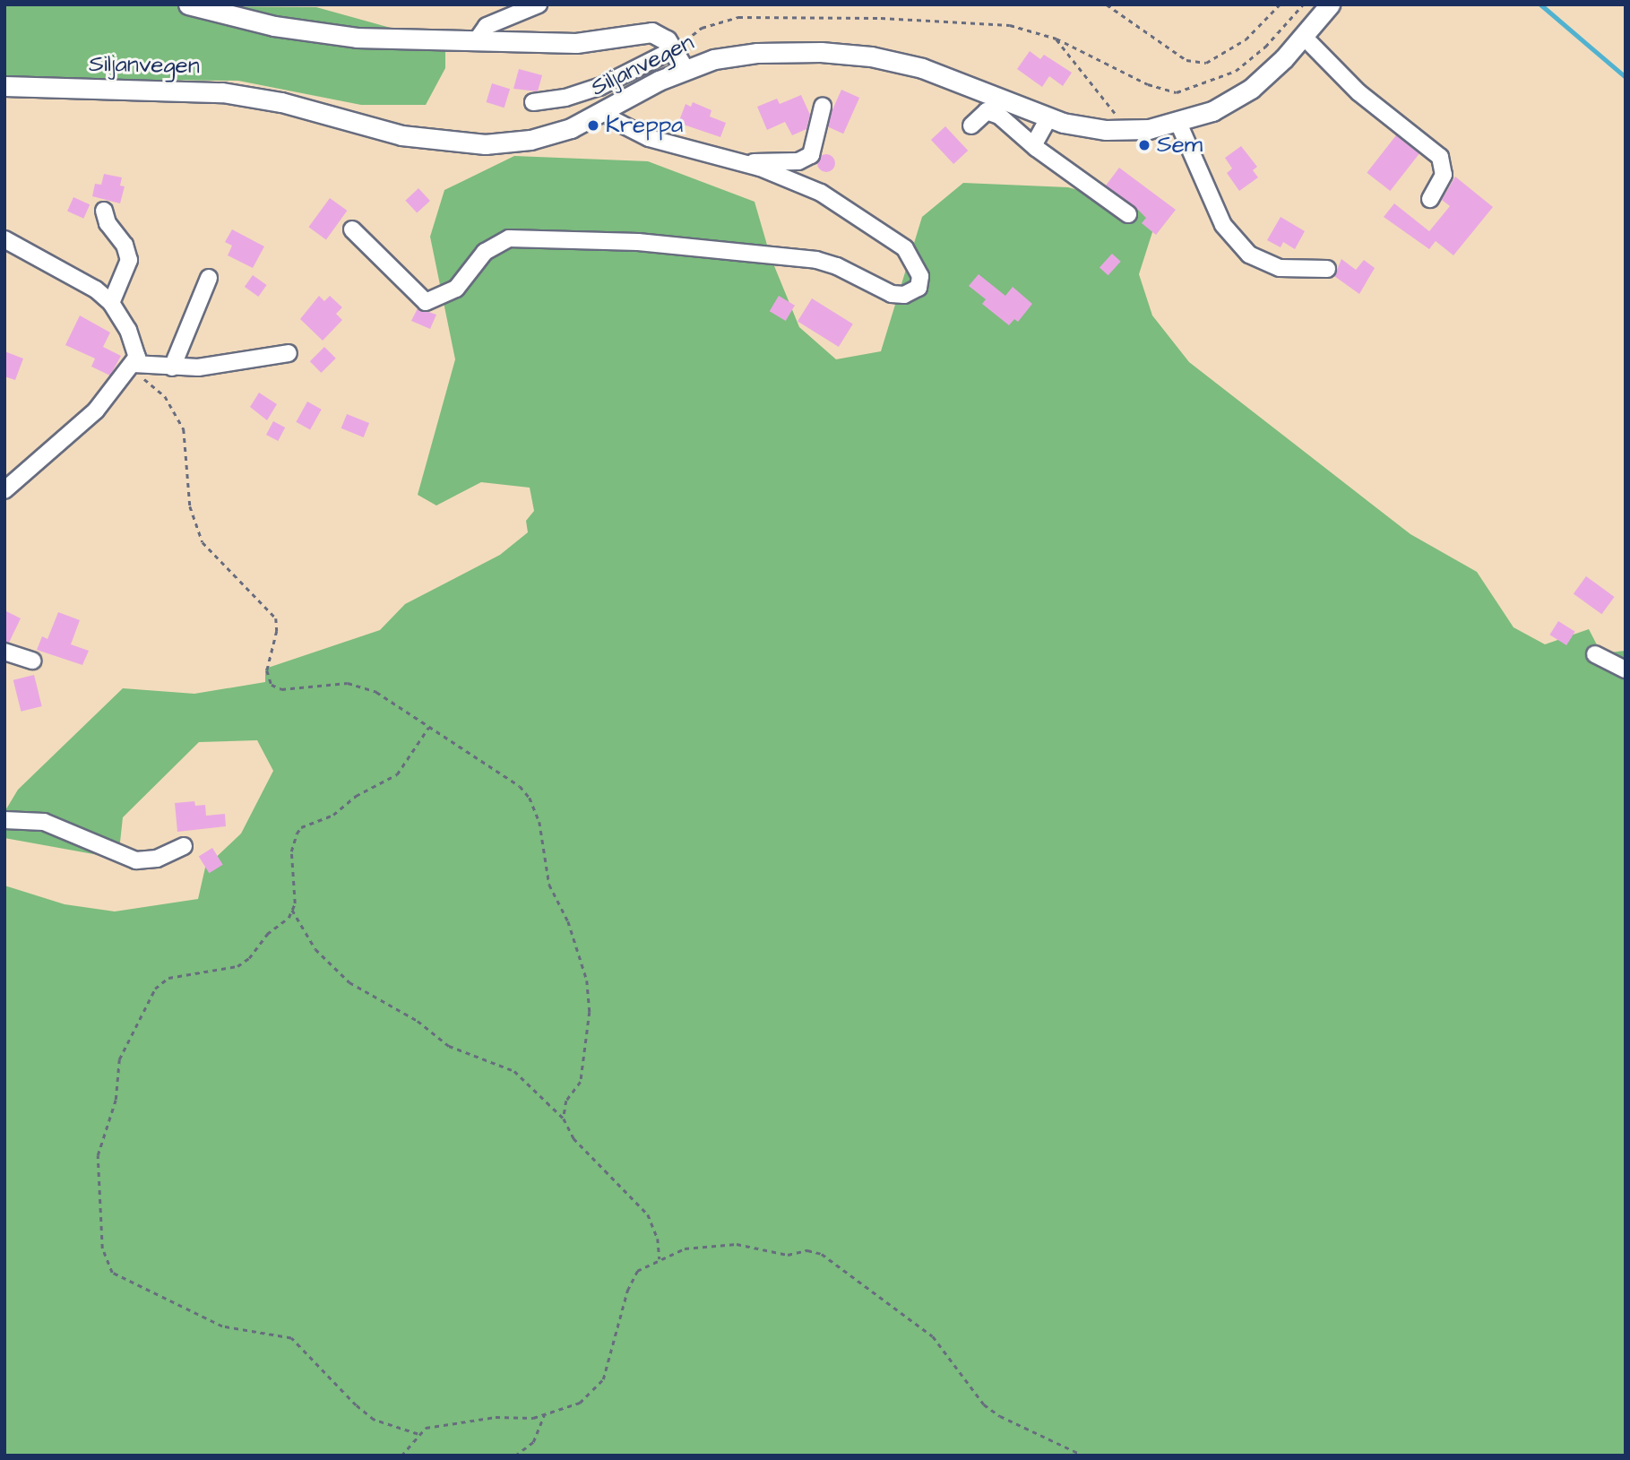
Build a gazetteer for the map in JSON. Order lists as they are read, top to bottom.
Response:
{
  "streets": {
    "main road": ["Siljanvegen"]
  },
  "places": ["Kreppa", "Sem"]
}
